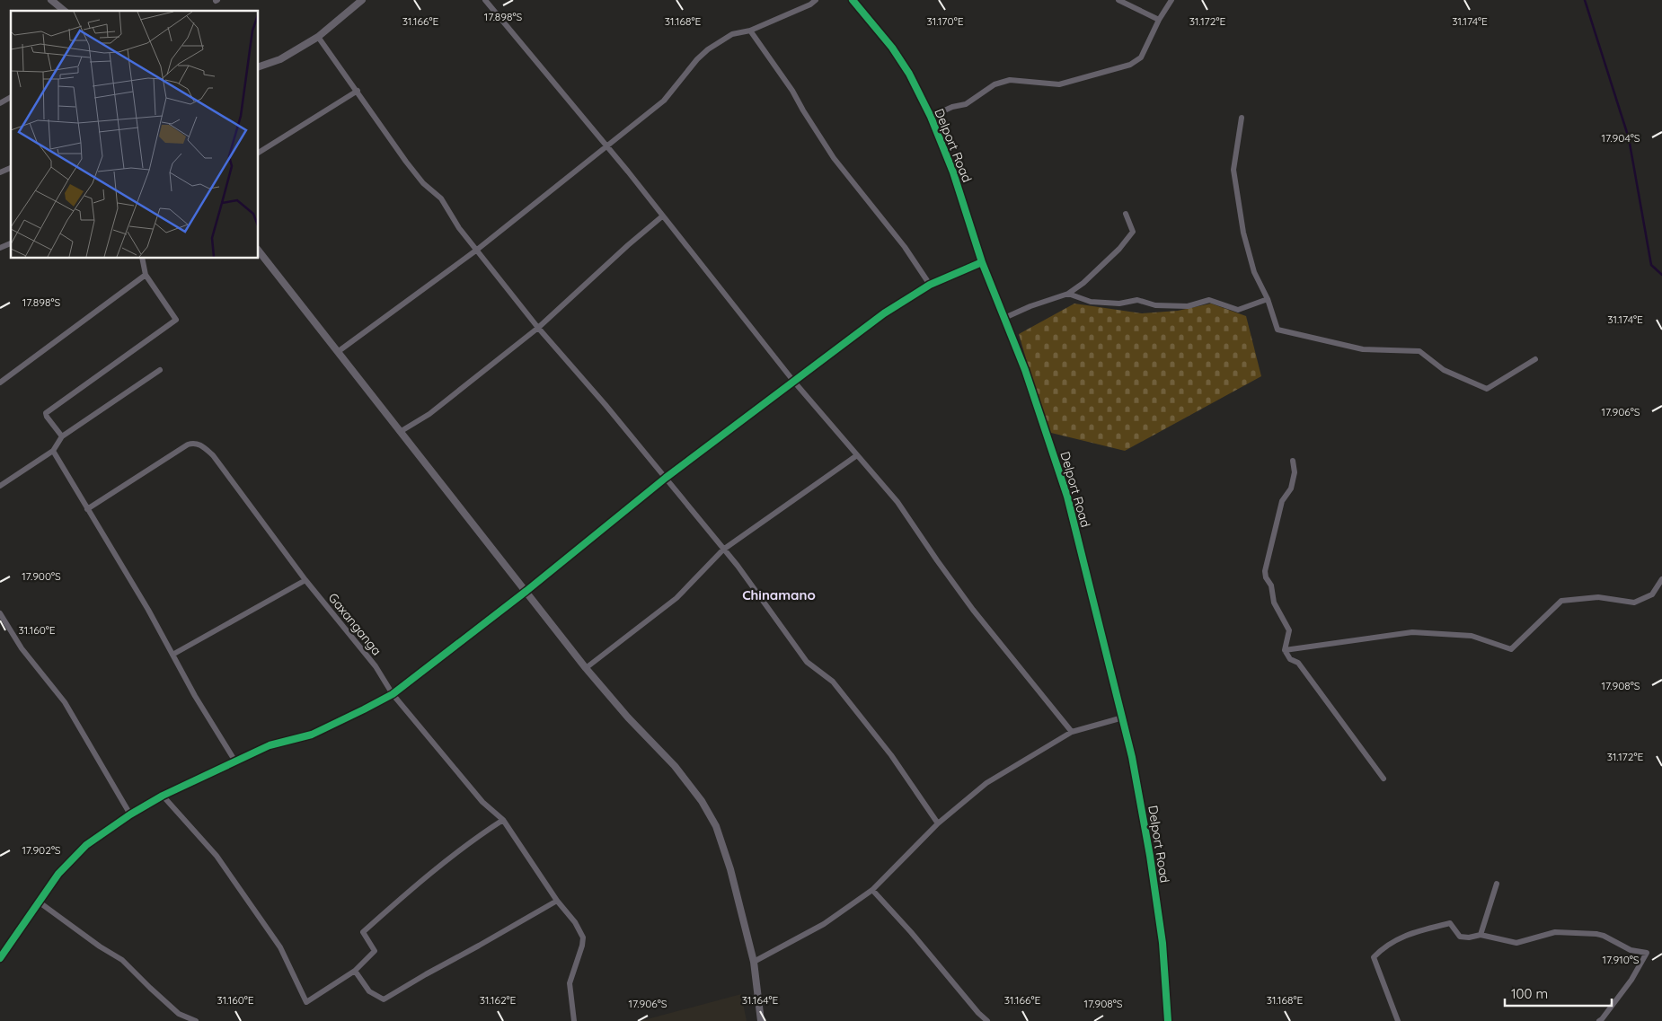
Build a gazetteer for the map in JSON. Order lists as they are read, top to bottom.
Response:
{
  "streets": {
    "street": ["Delport Road", "Gaxanganga"]
  },
  "districts": ["Chinamano"],
  "scale_bar": "100 m",
  "coordinates": [
    "17.898°S",
    "31.166°E",
    "31.168°E",
    "31.170°E",
    "31.172°E",
    "31.174°E",
    "17.904°S",
    "17.906°S",
    "17.900°S",
    "31.160°E",
    "17.908°S",
    "17.902°S",
    "17.910°S",
    "31.162°E",
    "31.164°E"
  ]
}
